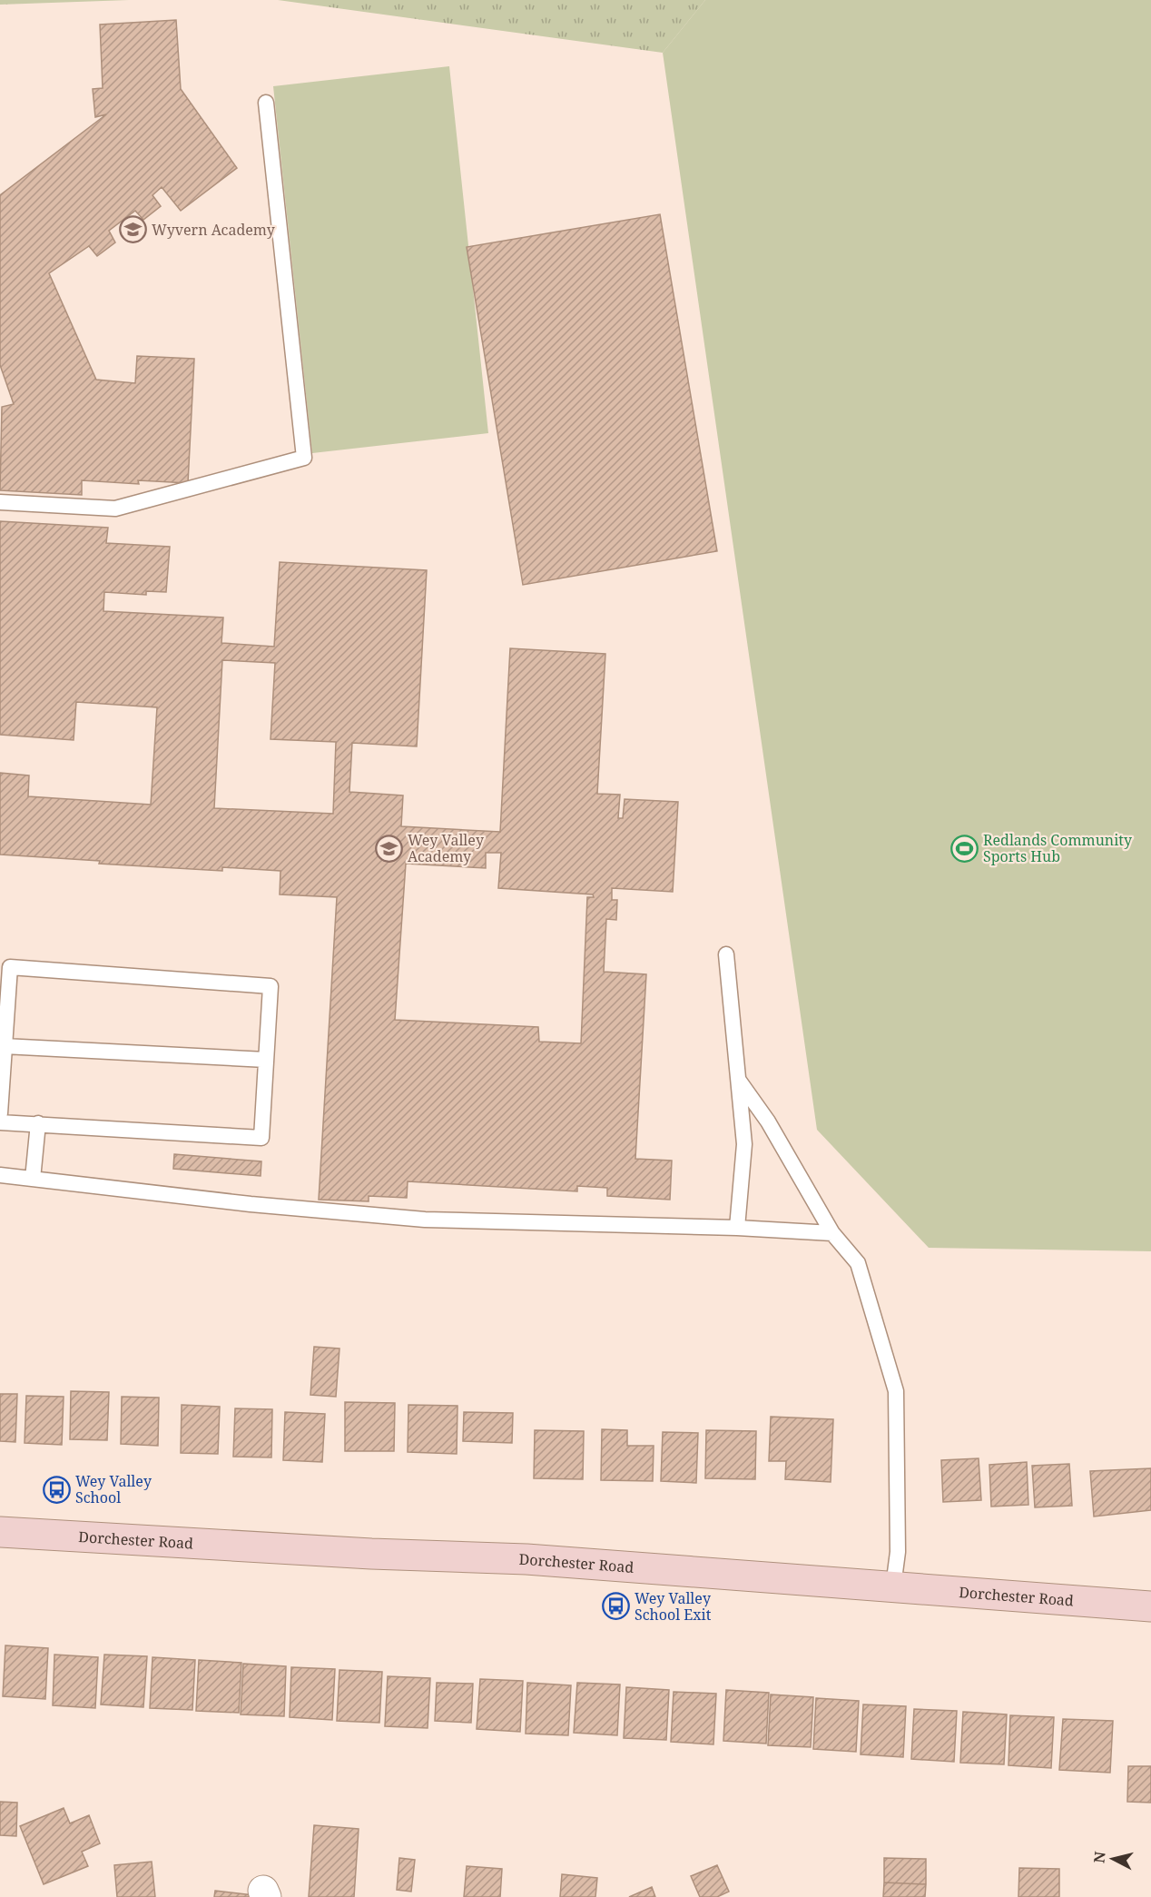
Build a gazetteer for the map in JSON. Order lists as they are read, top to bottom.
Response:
{
  "streets": {
    "main road": ["Dorchester Road"]
  },
  "places": {
    "school or university": ["Wyvern Academy", "Wey Valley Academy"],
    "sports": ["Redlands Community Sports Hub"],
    "bus stop": ["Wey Valley School", "Wey Valley School Exit"]
  },
  "north": "left"
}
